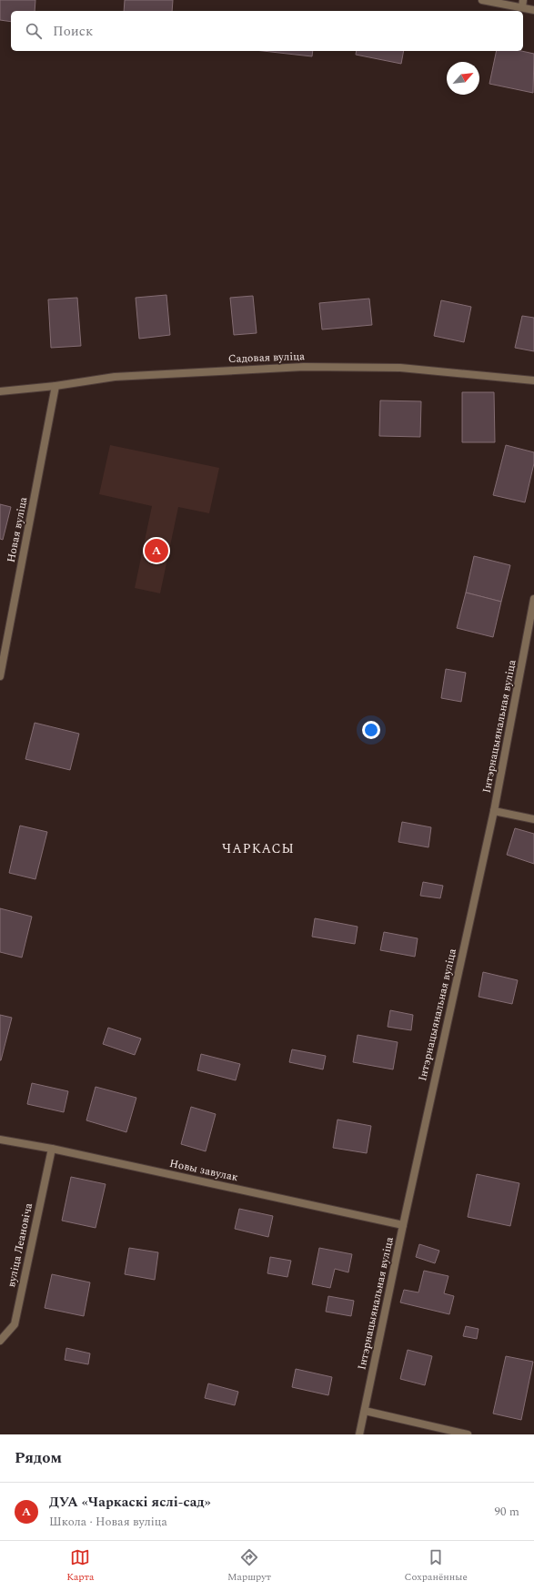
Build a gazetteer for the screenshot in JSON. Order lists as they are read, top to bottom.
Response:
{
  "streets": {
    "street": [
      "Садовая вуліца",
      "Новая вуліца",
      "Інтэрнацыянальная вуліца",
      "Новы завулак",
      "вуліца Леановіча"
    ]
  },
  "crossings": [
    ["Садовая вуліца", "Новая вуліца"],
    ["Інтэрнацыянальная вуліца", "Новы завулак"],
    ["Новы завулак", "вуліца Леановіча"]
  ],
  "districts": ["ЧАРКАСЫ"],
  "north": "top right",
  "page": {
    "search": "Поиск",
    "pins": "A",
    "heading": "Рядом",
    "list": [
      {
        "mark": "A",
        "name": "ДУА «Чаркаскі яслі-сад»",
        "note": "Школа · Новая вуліца",
        "value": "90 m"
      }
    ],
    "nav": ["Карта", "Маршрут", "Сохранённые"]
  }
}
